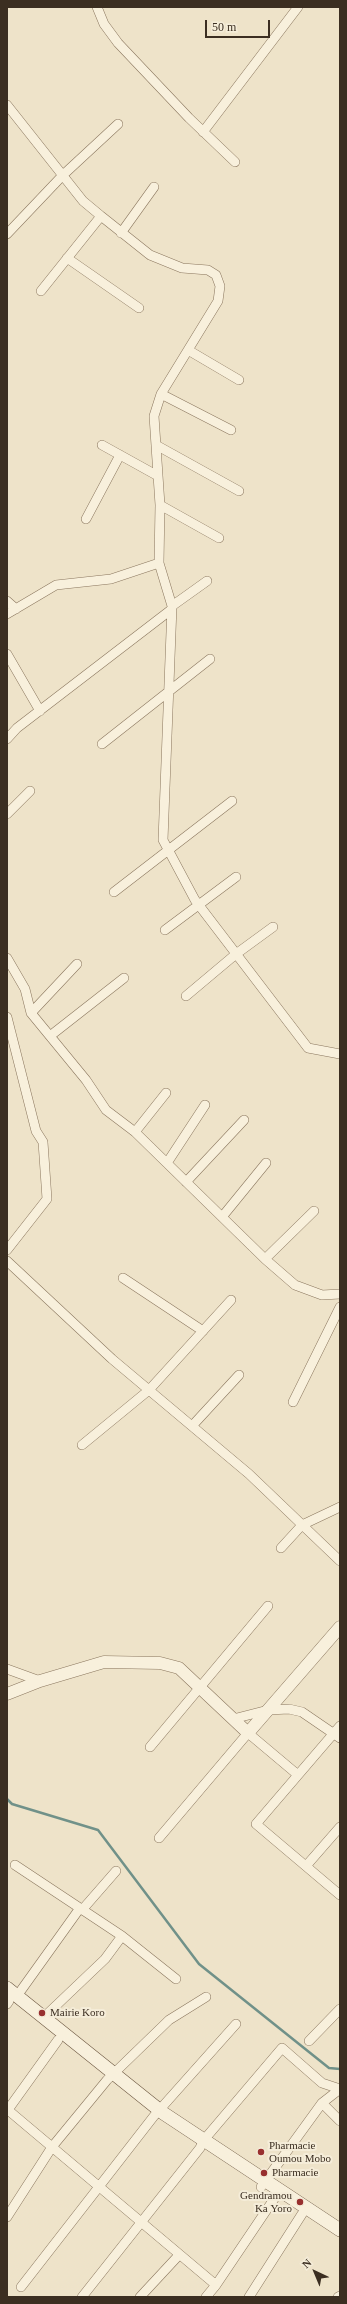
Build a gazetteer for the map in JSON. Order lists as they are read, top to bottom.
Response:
{
  "places": [
    "Mairie Koro",
    "Pharmacie Oumou Mobo",
    "Pharmacie",
    "Gendramou Ka Yoro"
  ],
  "scale_bar": "50 m",
  "north": "top left"
}
